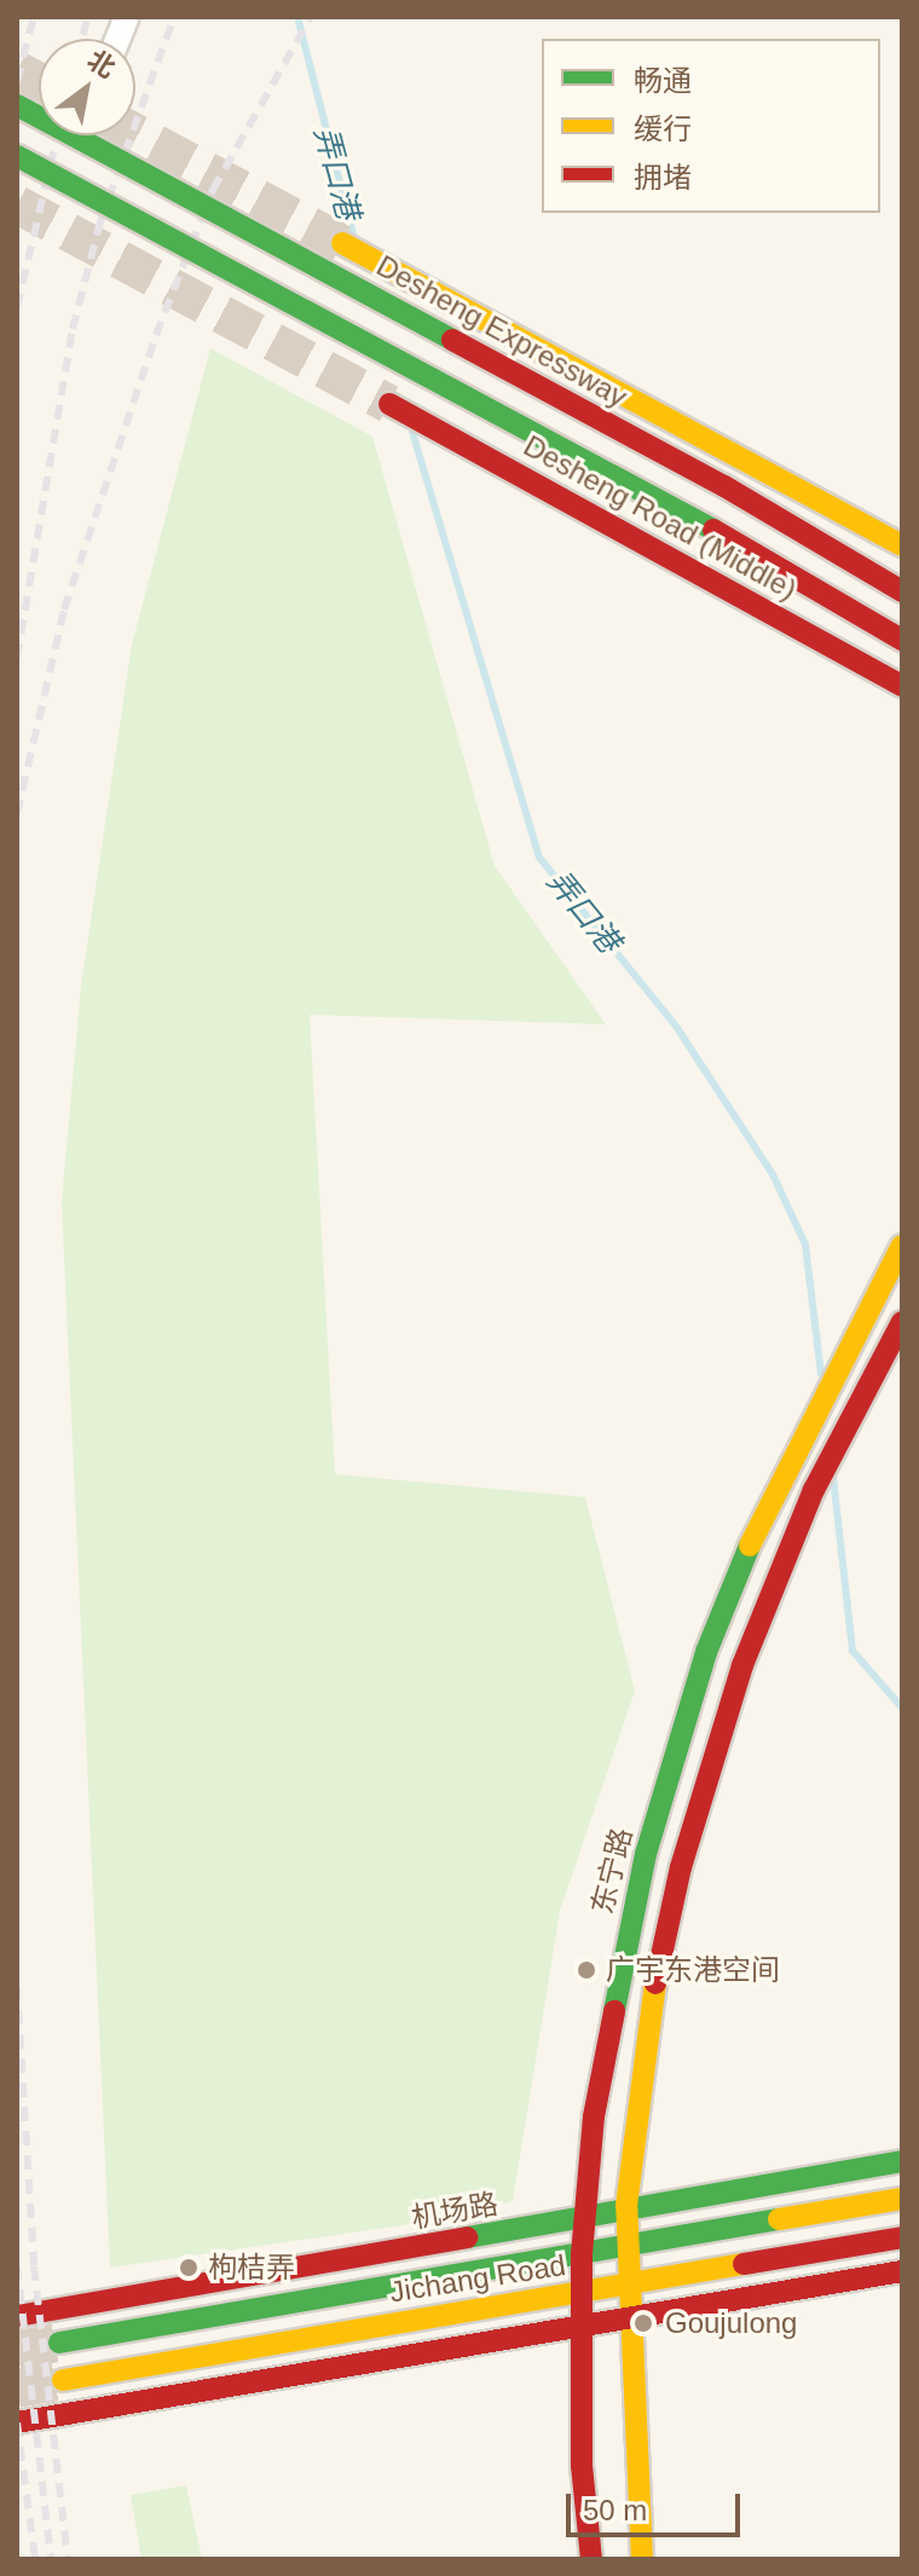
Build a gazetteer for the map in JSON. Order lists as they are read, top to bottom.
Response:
{
  "streets": {
    "main road": [
      "Desheng Expressway",
      "Desheng Road (Middle)",
      "东宁路",
      "机场路",
      "Jichang Road"
    ]
  },
  "crossings": [
    ["东宁路", "机场路"],
    ["东宁路", "Jichang Road"]
  ],
  "water": ["弄口港"],
  "places": ["广宇东港空间", "枸桔弄", "Goujulong"],
  "legend": ["畅通", "缓行", "拥堵"],
  "scale_bar": "50 m",
  "north": "top right"
}
